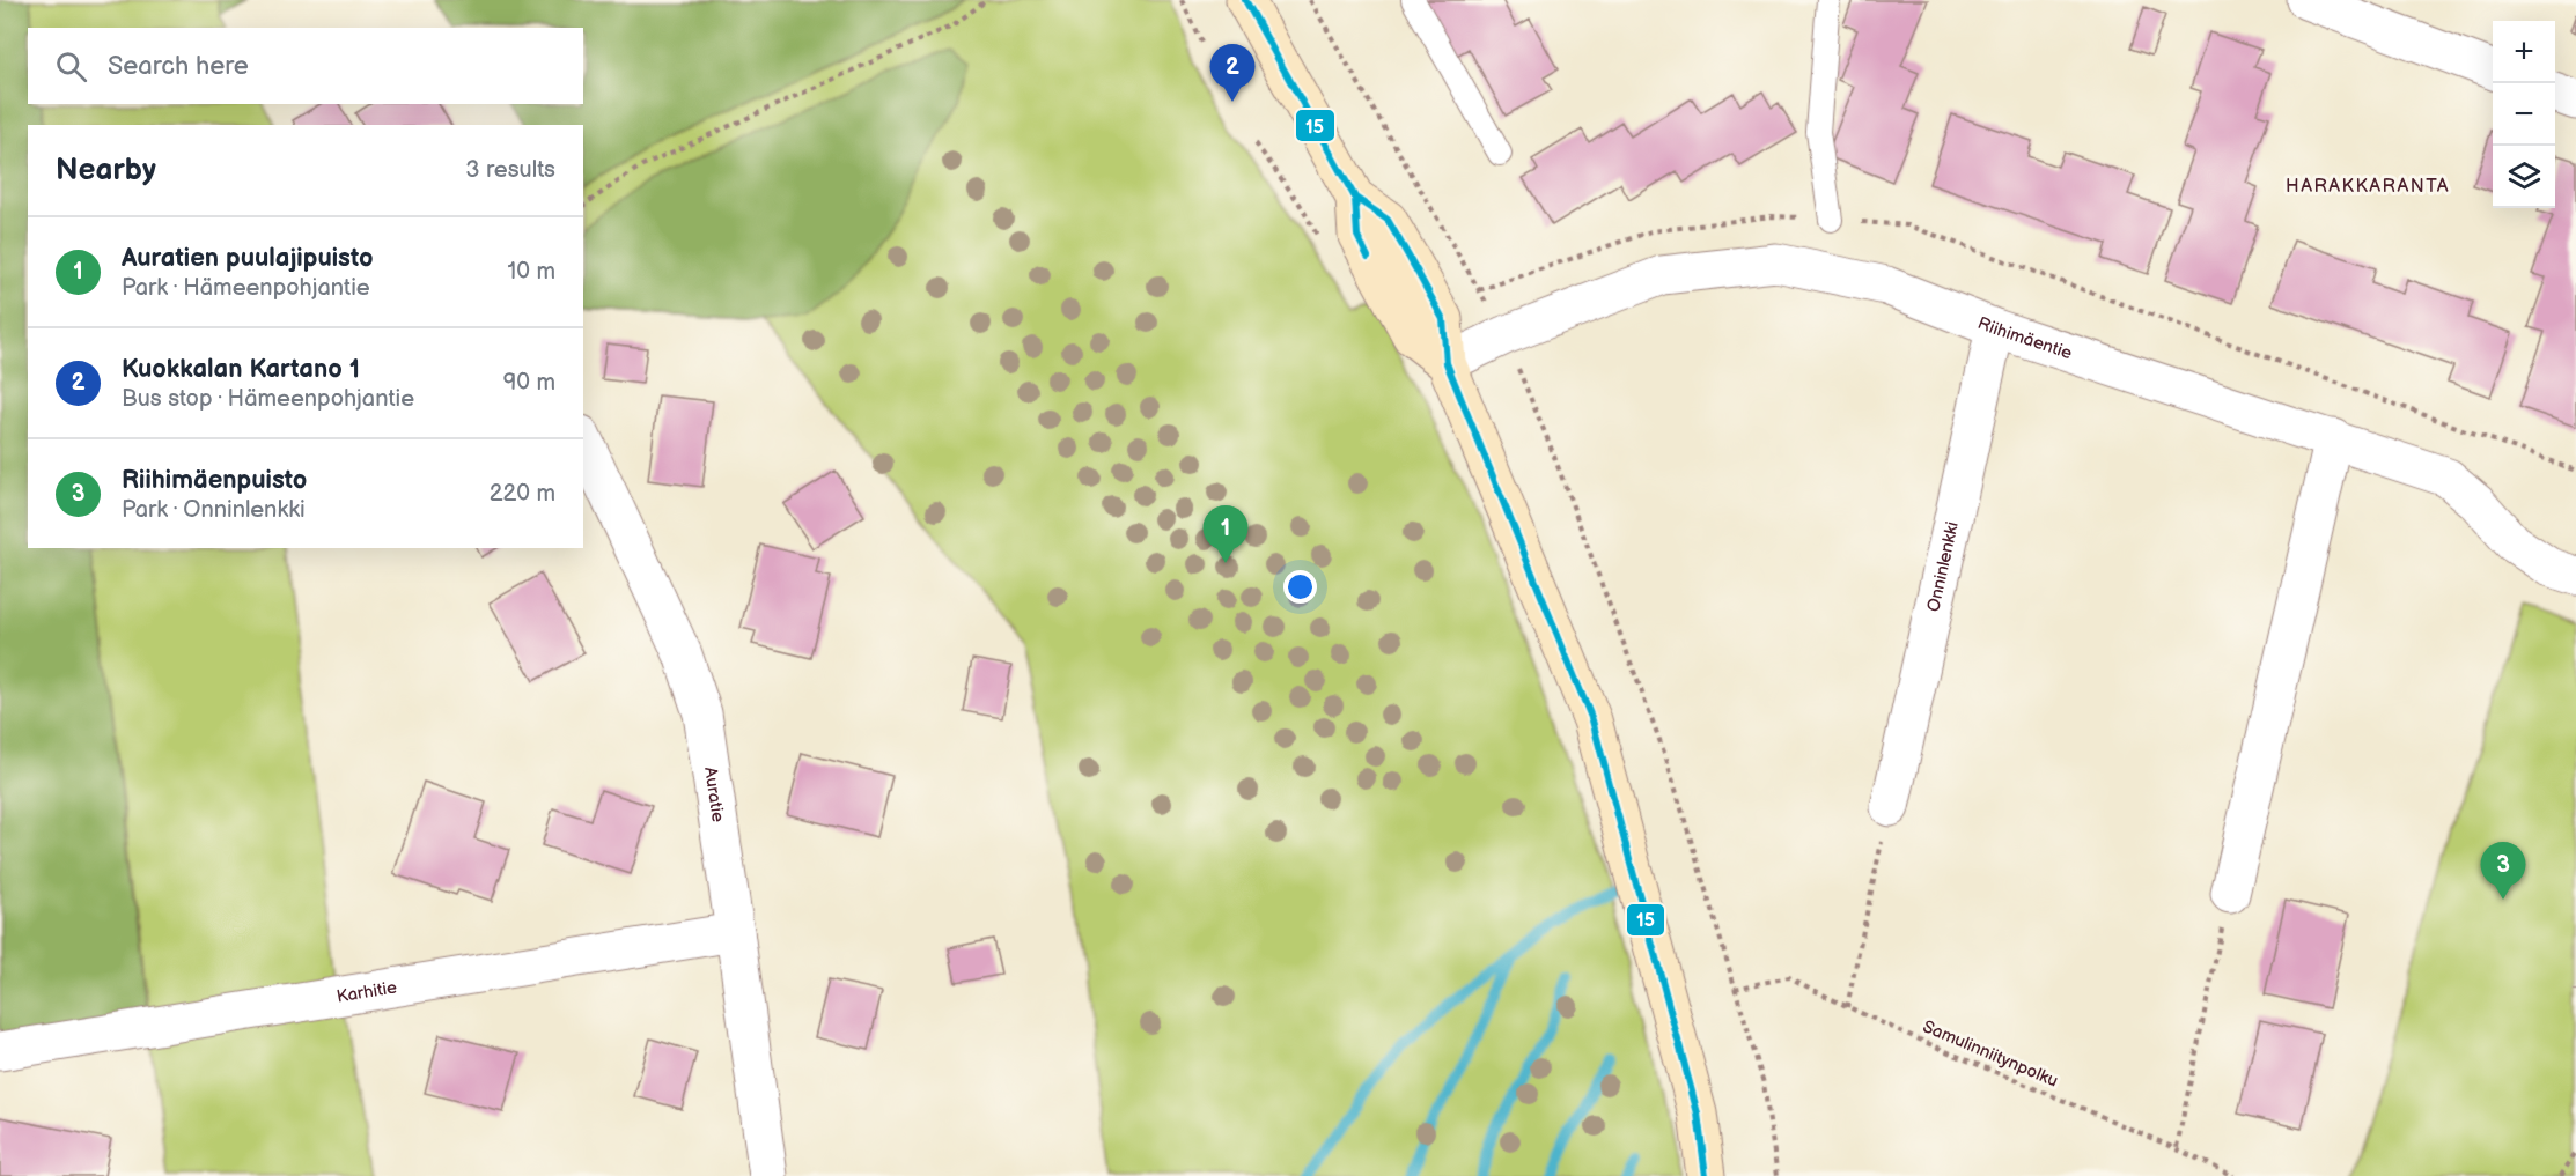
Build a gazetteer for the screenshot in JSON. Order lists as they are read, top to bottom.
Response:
{
  "streets": {
    "street": [
      "Riihimäentie",
      "Onninlenkki",
      "Auratie",
      "Karhitie"
    ],
    "path": ["Samulinniitynpolku"]
  },
  "crossings": [
    ["Riihimäentie", "Onninlenkki"],
    ["Auratie", "Karhitie"]
  ],
  "districts": ["HARAKKARANTA"],
  "lines": ["transit line 15"],
  "page": {
    "map_buttons": ["+", "−"],
    "search": "Search here",
    "pins": ["2", "1", "3"],
    "heading": ["Nearby", "3 results"],
    "list": [
      {
        "mark": "1",
        "name": "Auratien puulajipuisto",
        "note": "Park · Hämeenpohjantie",
        "value": "10 m"
      },
      {
        "mark": "2",
        "name": "Kuokkalan Kartano 1",
        "note": "Bus stop · Hämeenpohjantie",
        "value": "90 m"
      },
      {
        "mark": "3",
        "name": "Riihimäenpuisto",
        "note": "Park · Onninlenkki",
        "value": "220 m"
      }
    ]
  }
}
